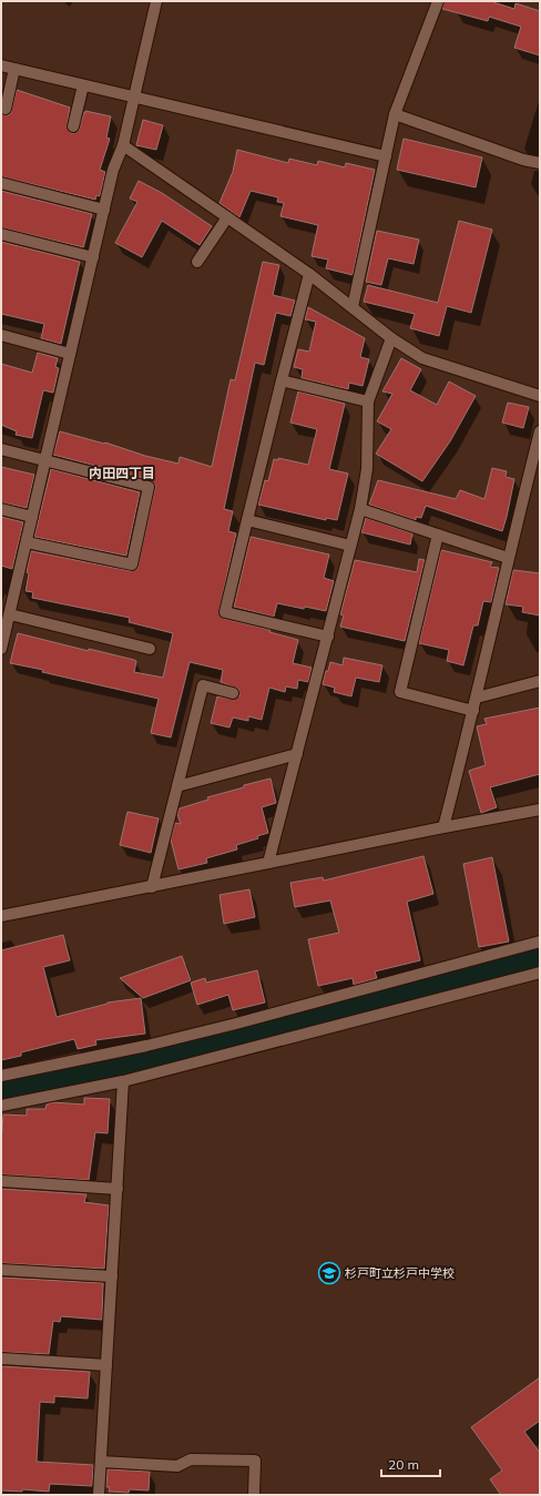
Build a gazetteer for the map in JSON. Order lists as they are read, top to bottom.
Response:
{
  "districts": ["内田四丁目"],
  "places": {
    "school or university": ["杉戸町立杉戸中学校"]
  },
  "scale_bar": "20 m"
}
